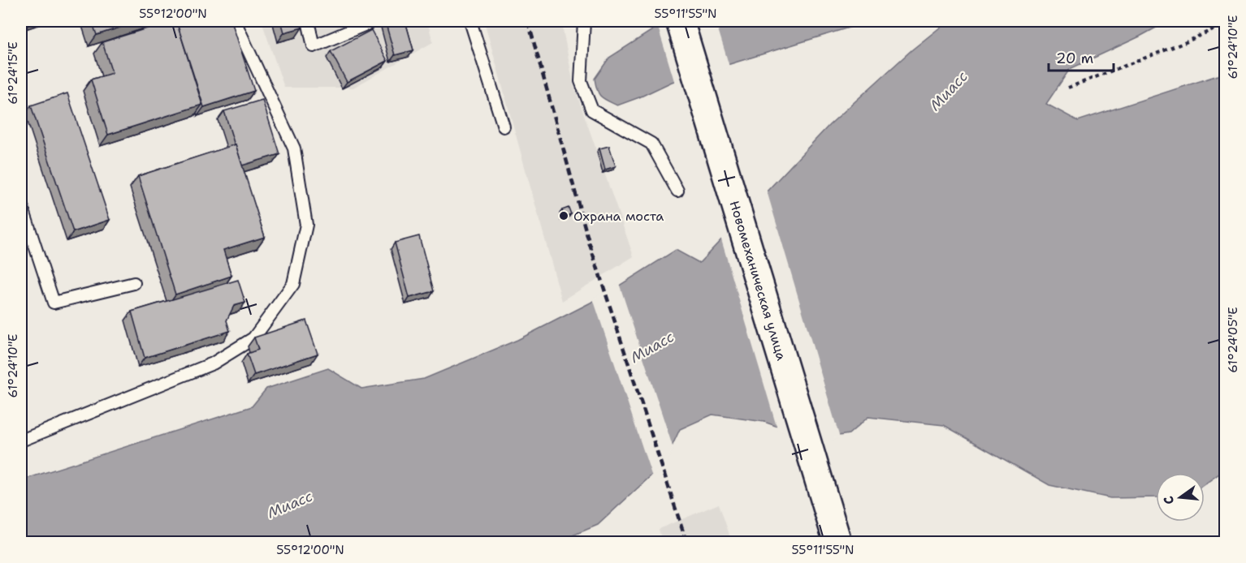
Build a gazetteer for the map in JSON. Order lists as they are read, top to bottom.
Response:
{
  "streets": {
    "main road": ["Новомеханическая улица"]
  },
  "water": ["Миасс"],
  "places": ["Охрана моста"],
  "scale_bar": "20 m",
  "north": "left",
  "coordinates": [
    "55°12'00\"N",
    "55°11'55\"N",
    "61°24'10\"E",
    "61°24'15\"E",
    "61°24'05\"E"
  ]
}
